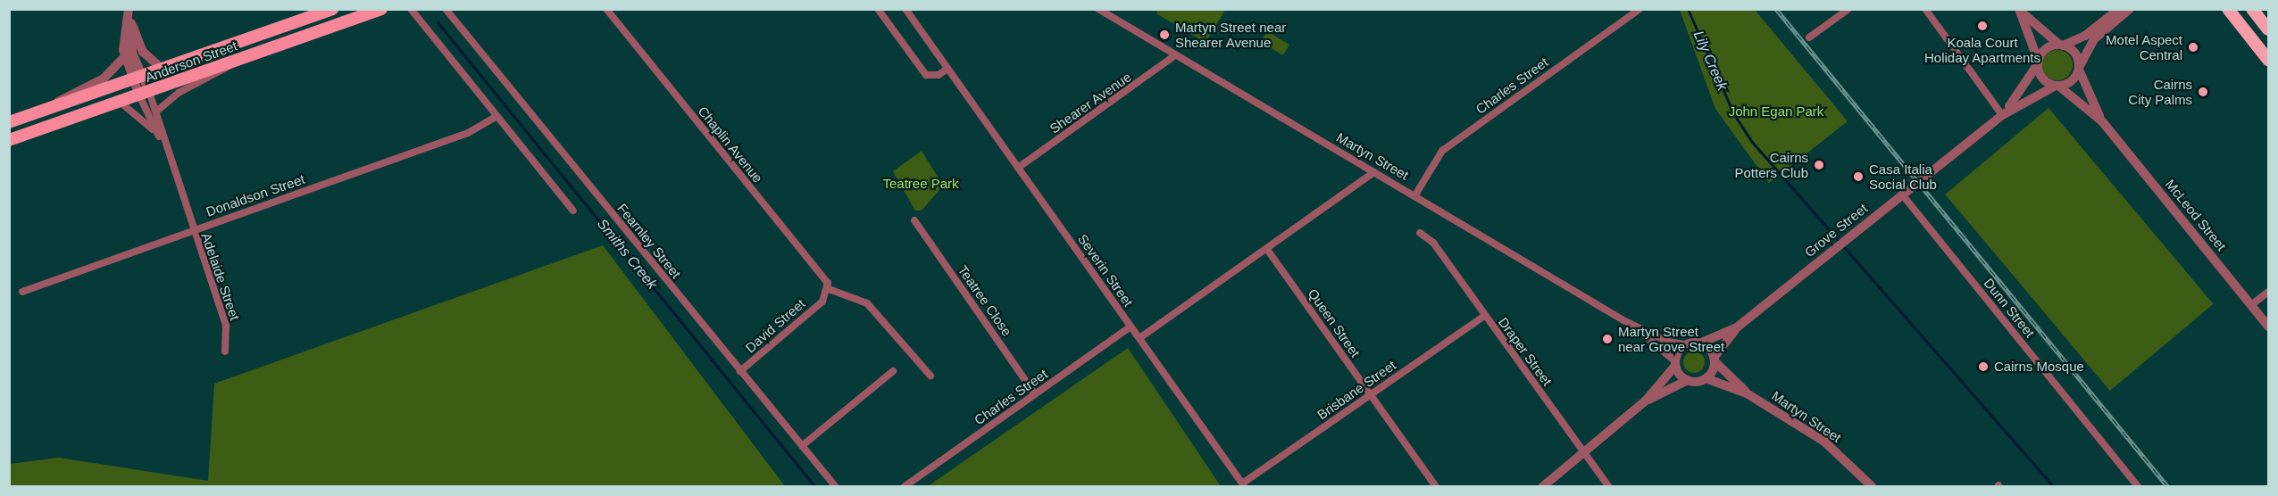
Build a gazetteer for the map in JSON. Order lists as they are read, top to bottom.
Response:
{
  "streets": {
    "main road": ["Anderson Street"],
    "street": [
      "Charles Street",
      "Shearer Avenue",
      "Chaplin Avenue",
      "Martyn Street",
      "Donaldson Street",
      "McLeod Street",
      "Grove Street",
      "Fearnley Street",
      "Severin Street",
      "Adelaide Street",
      "Teatree Close",
      "Dunn Street",
      "Queen Street",
      "David Street",
      "Draper Street",
      "Brisbane Street"
    ]
  },
  "crossings": [
    ["Anderson Street", "Adelaide Street"],
    ["Charles Street", "Martyn Street"],
    ["Charles Street", "Severin Street"],
    ["Charles Street", "Teatree Close"],
    ["Shearer Avenue", "Martyn Street"],
    ["Shearer Avenue", "Severin Street"],
    ["Chaplin Avenue", "David Street"],
    ["Martyn Street", "Grove Street"],
    ["Donaldson Street", "Adelaide Street"],
    ["McLeod Street", "Grove Street"],
    ["Grove Street", "Dunn Street"],
    ["Fearnley Street", "David Street"],
    ["Severin Street", "Brisbane Street"],
    ["Queen Street", "Brisbane Street"],
    ["Draper Street", "Brisbane Street"]
  ],
  "water": ["Lily Creek", "Smiths Creek"],
  "parks": ["John Egan Park", "Teatree Park"],
  "places": [
    "Koala Court Holiday Apartments",
    "Martyn Street near Shearer Avenue",
    "Motel Aspect Central",
    "Cairns City Palms",
    "Cairns Potters Club",
    "Casa Italia Social Club",
    "Martyn Street near Grove Street",
    "Cairns Mosque"
  ]
}
